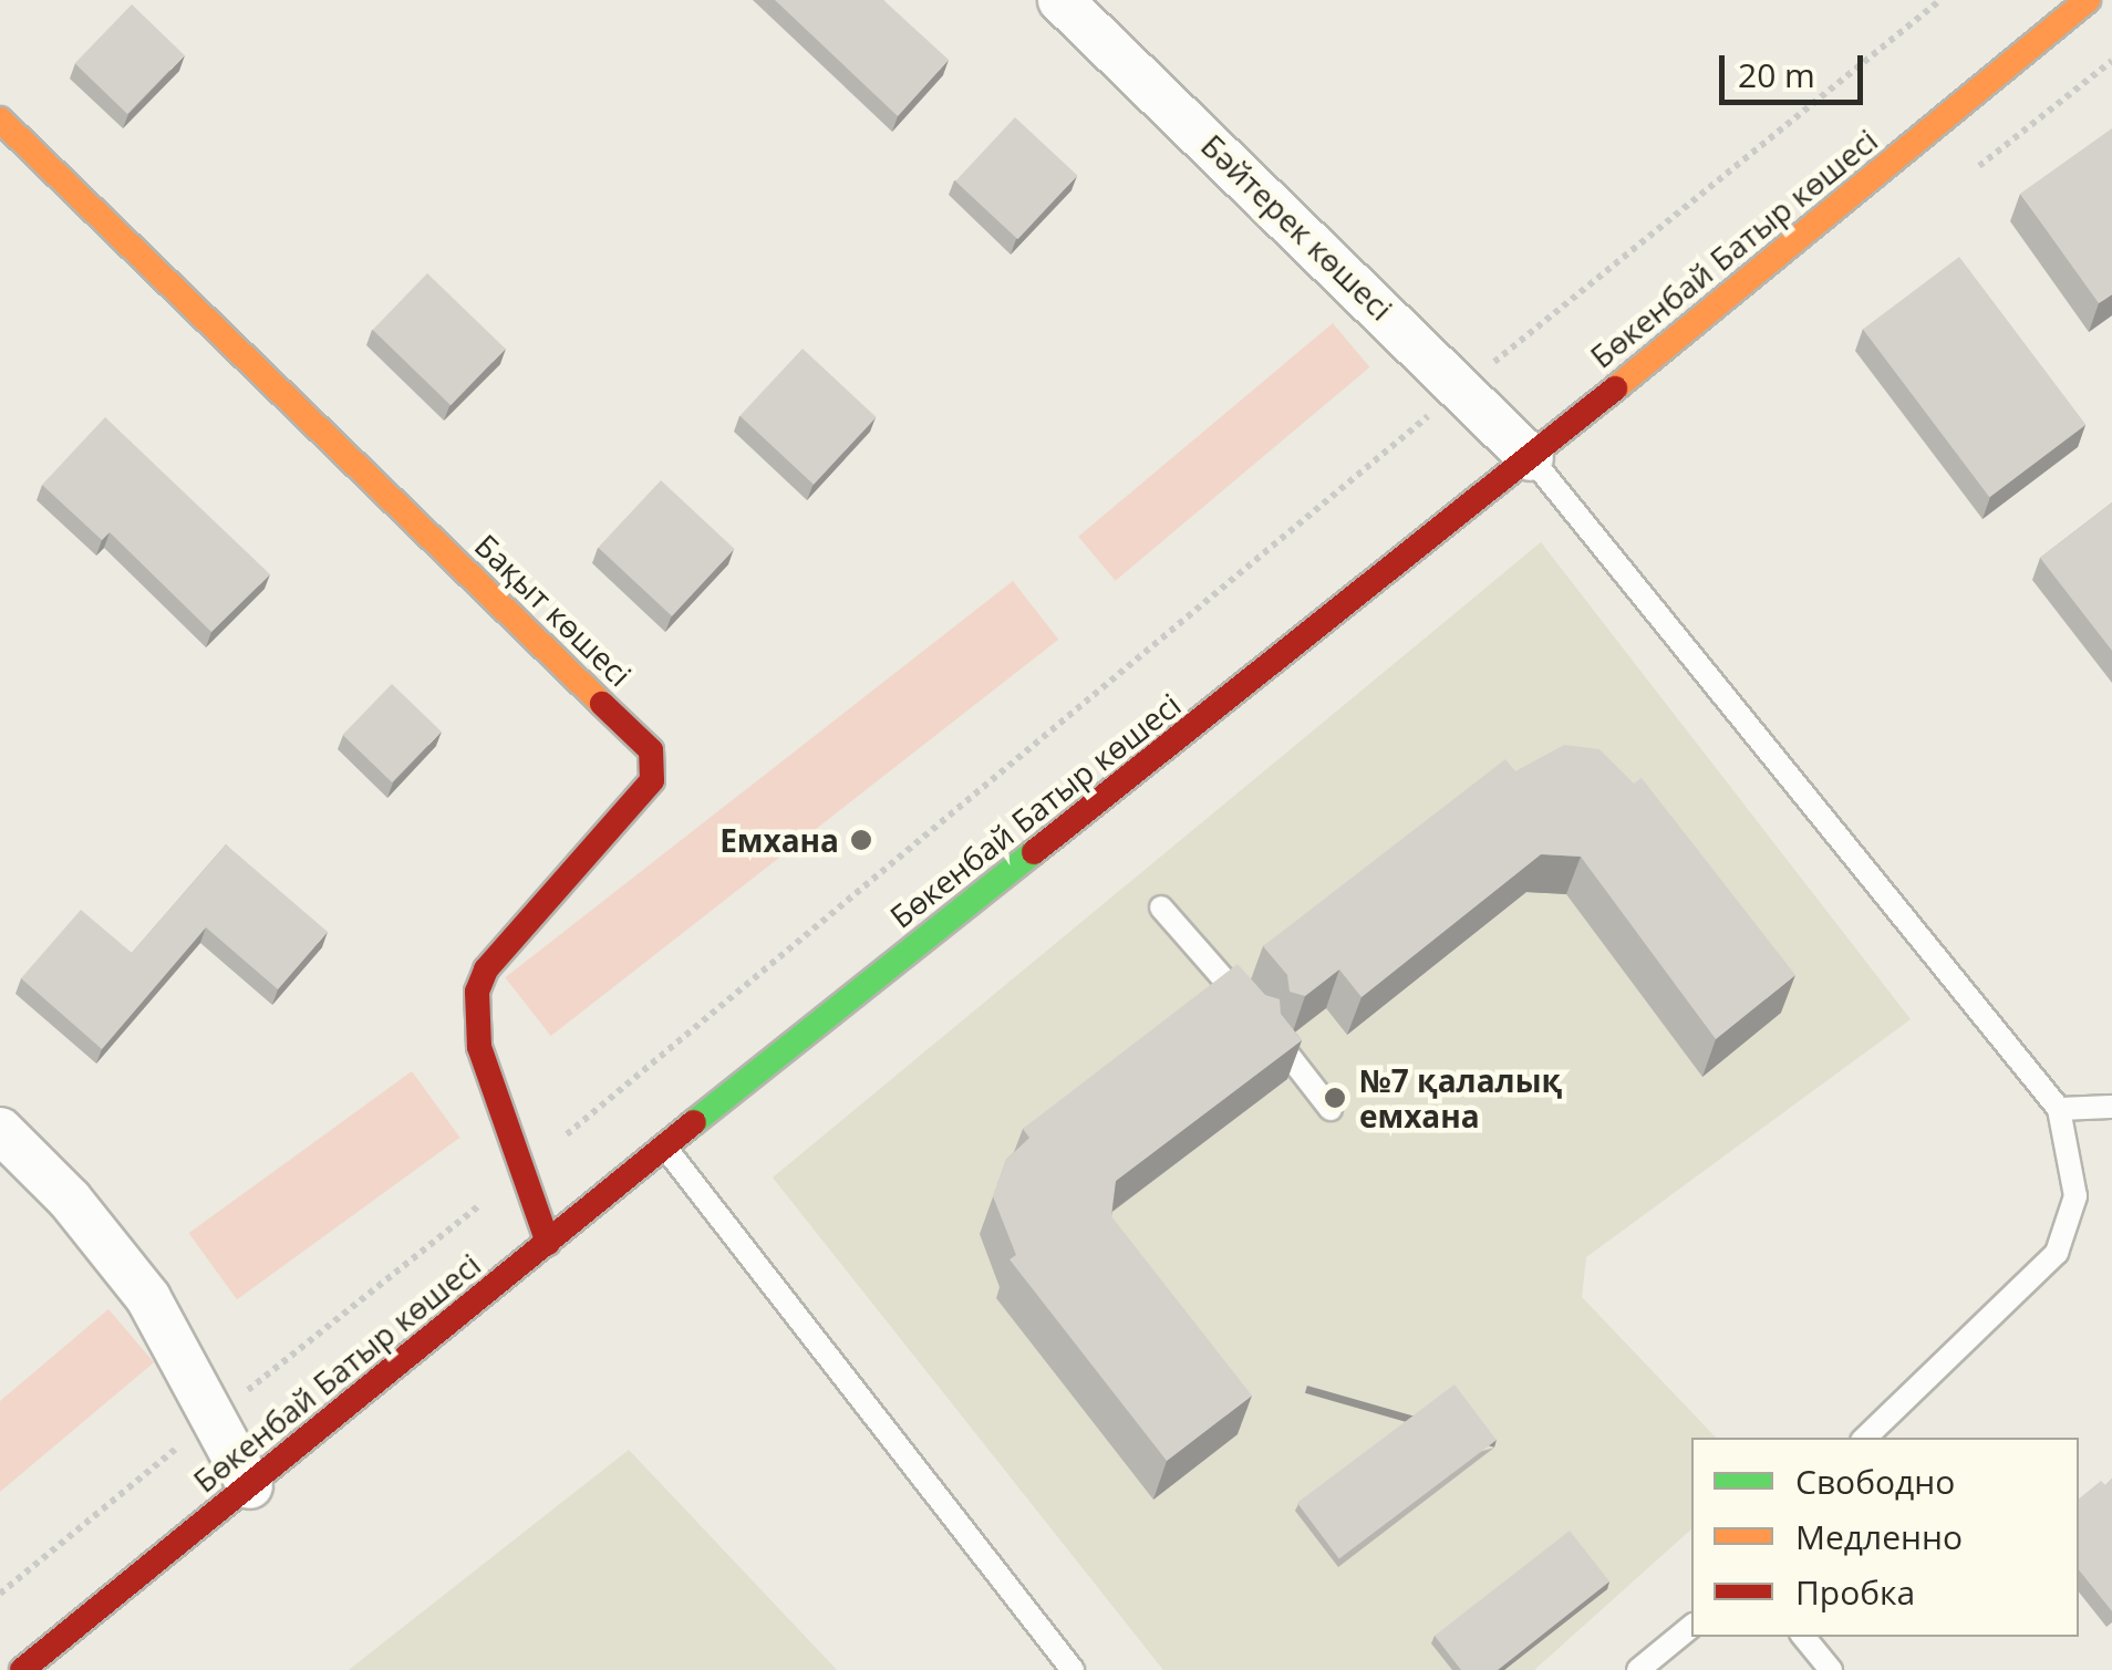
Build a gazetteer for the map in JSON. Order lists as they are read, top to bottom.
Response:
{
  "streets": {
    "main road": ["Бөкенбай Батыр көшесі", "Бақыт көшесі"],
    "street": ["Бәйтерек көшесі"]
  },
  "crossings": [
    ["Бәйтерек көшесі", "Бөкенбай Батыр көшесі"],
    ["Бөкенбай Батыр көшесі", "Бақыт көшесі"]
  ],
  "places": ["Емхана", "№7 қалалық емхана"],
  "legend": ["Свободно", "Медленно", "Пробка"],
  "scale_bar": "20 m"
}
